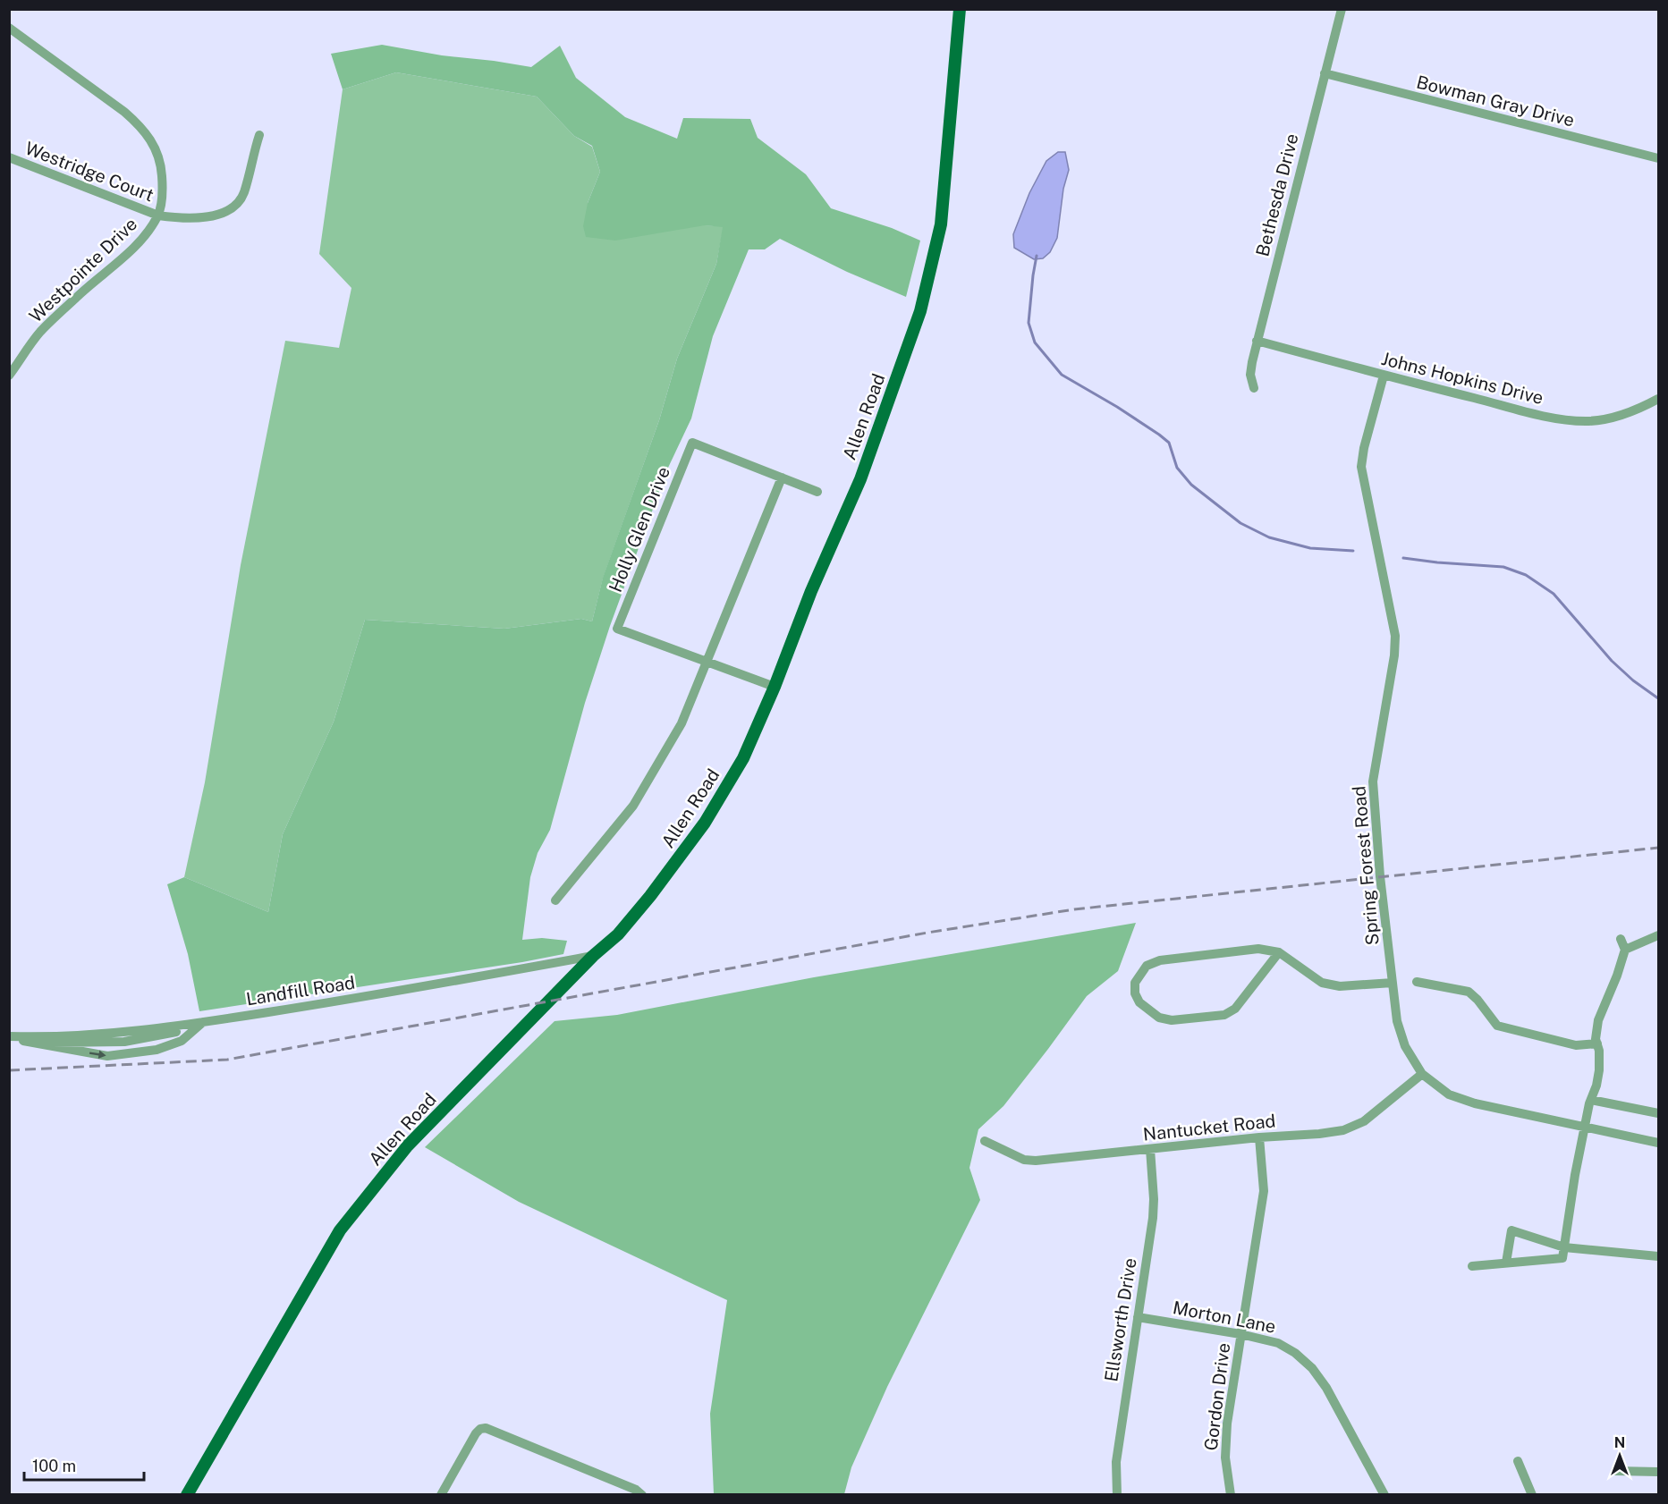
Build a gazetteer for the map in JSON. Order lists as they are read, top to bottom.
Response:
{
  "streets": {
    "main road": ["Allen Road"],
    "street": [
      "Bowman Gray Drive",
      "Westridge Court",
      "Bethesda Drive",
      "Westpointe Drive",
      "Johns Hopkins Drive",
      "Holly Glen Drive",
      "Spring Forest Road",
      "Landfill Road",
      "Nantucket Road",
      "Morton Lane",
      "Ellsworth Drive",
      "Gordon Drive"
    ]
  },
  "crossings": [
    ["Bowman Gray Drive", "Bethesda Drive"],
    ["Westridge Court", "Westpointe Drive"],
    ["Bethesda Drive", "Johns Hopkins Drive"],
    ["Johns Hopkins Drive", "Spring Forest Road"],
    ["Allen Road", "Holly Glen Drive"],
    ["Allen Road", "Landfill Road"],
    ["Spring Forest Road", "Nantucket Road"],
    ["Nantucket Road", "Ellsworth Drive"],
    ["Nantucket Road", "Gordon Drive"],
    ["Morton Lane", "Ellsworth Drive"],
    ["Morton Lane", "Gordon Drive"]
  ],
  "scale_bar": "100 m",
  "north": "top"
}
